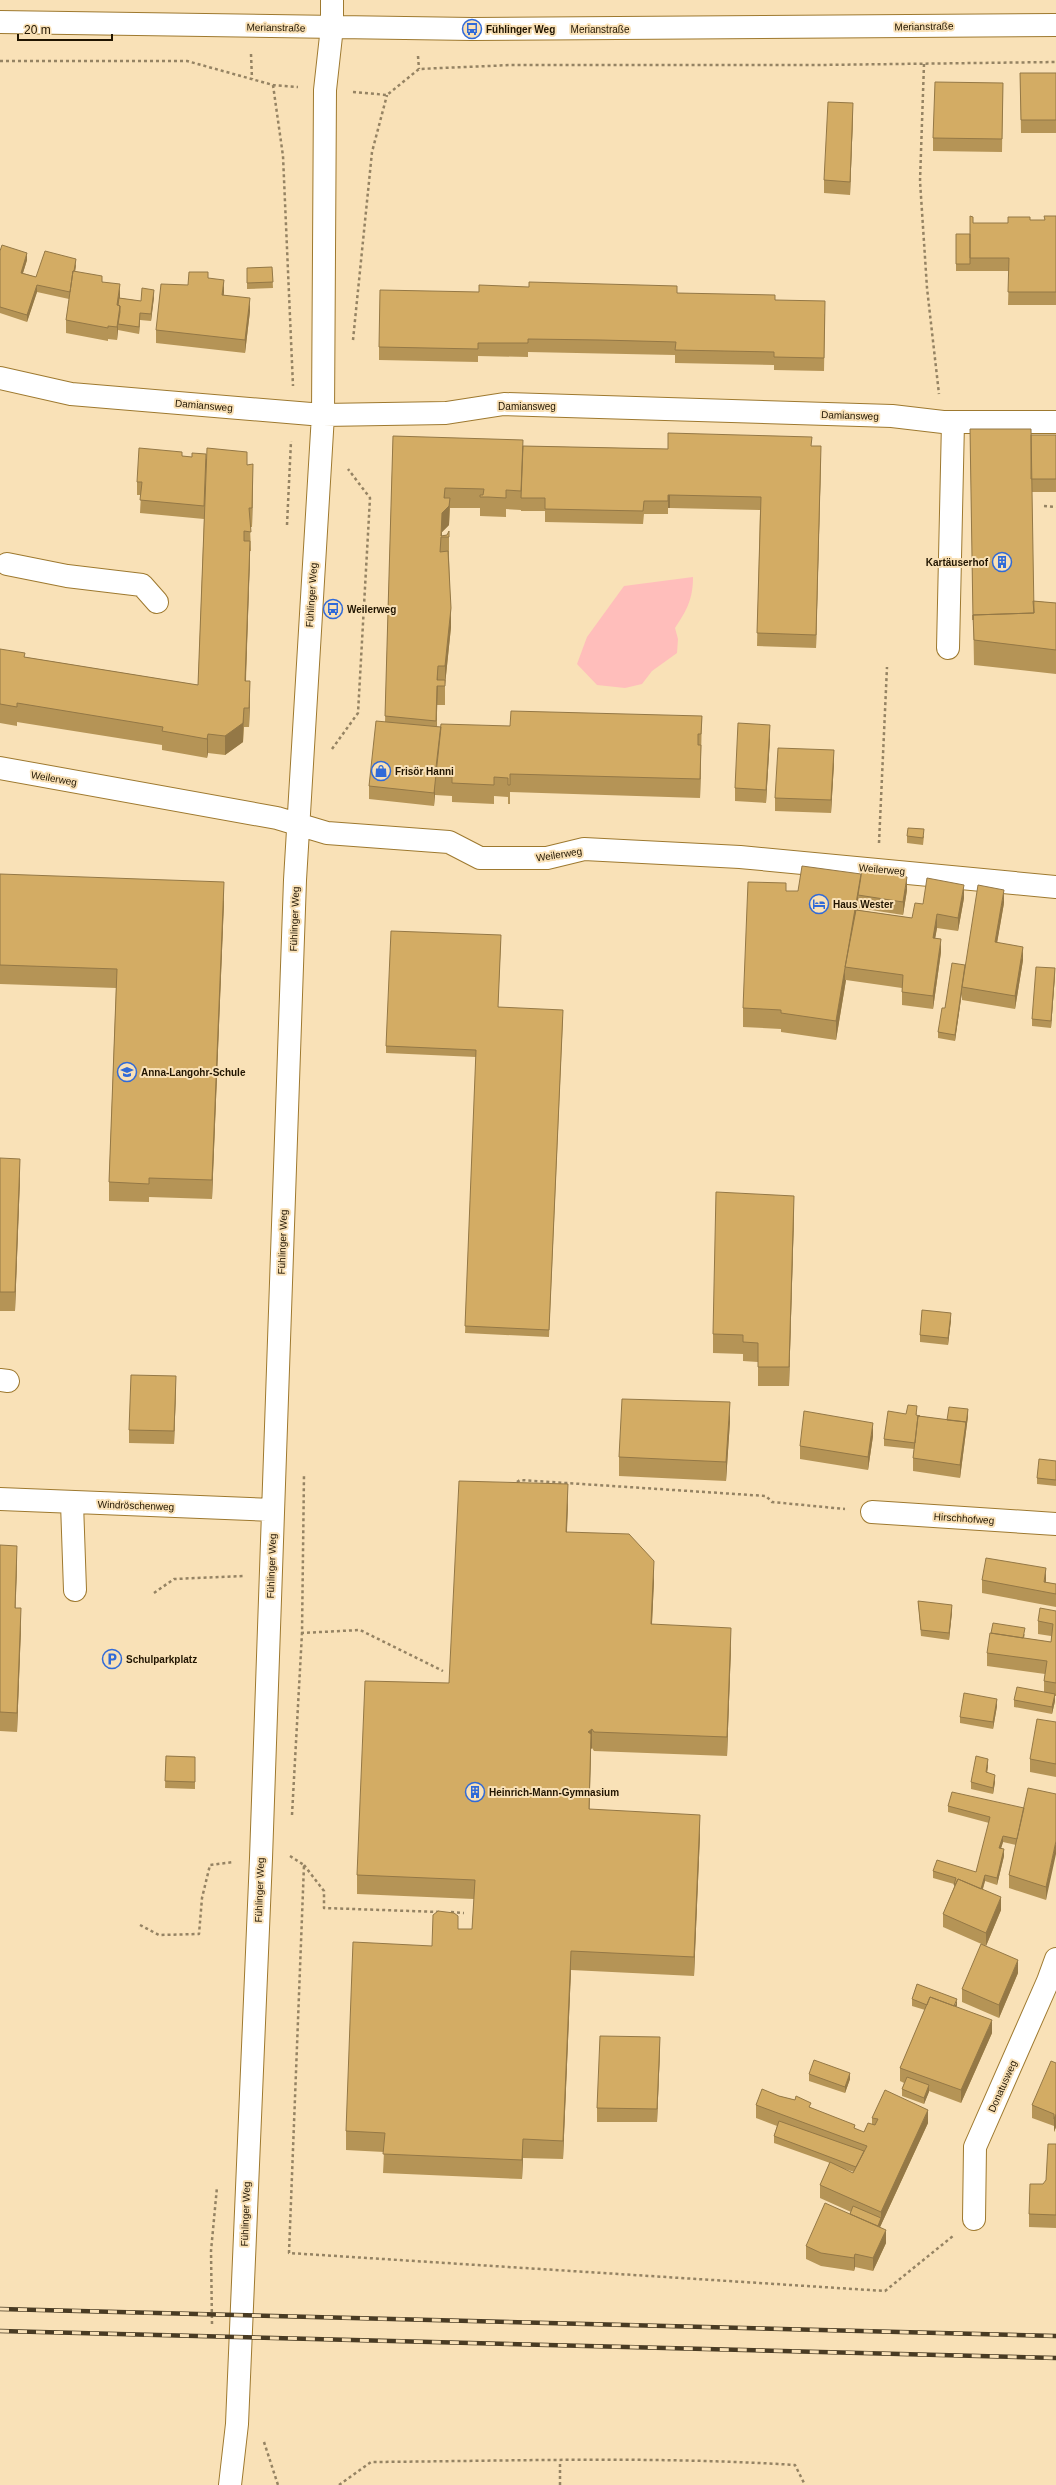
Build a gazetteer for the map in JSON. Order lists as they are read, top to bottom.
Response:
{
  "streets": {
    "street": [
      "Merianstraße",
      "Damiansweg",
      "Fühlinger Weg",
      "Weilerweg",
      "Windröschenweg",
      "Hirschhofweg",
      "Donatusweg"
    ]
  },
  "crossings": [
    ["Merianstraße", "Fühlinger Weg"],
    ["Damiansweg", "Fühlinger Weg"],
    ["Fühlinger Weg", "Weilerweg"],
    ["Fühlinger Weg", "Windröschenweg"]
  ],
  "places": {
    "bus stop": ["Fühlinger Weg", "Weilerweg"],
    "building": ["Kartäuserhof", "Heinrich-Mann-Gymnasium"],
    "shop": ["Frisör Hanni"],
    "hotel": ["Haus Wester"],
    "school or university": ["Anna-Langohr-Schule"],
    "parking": ["Schulparkplatz"]
  },
  "scale_bar": "20 m"
}
